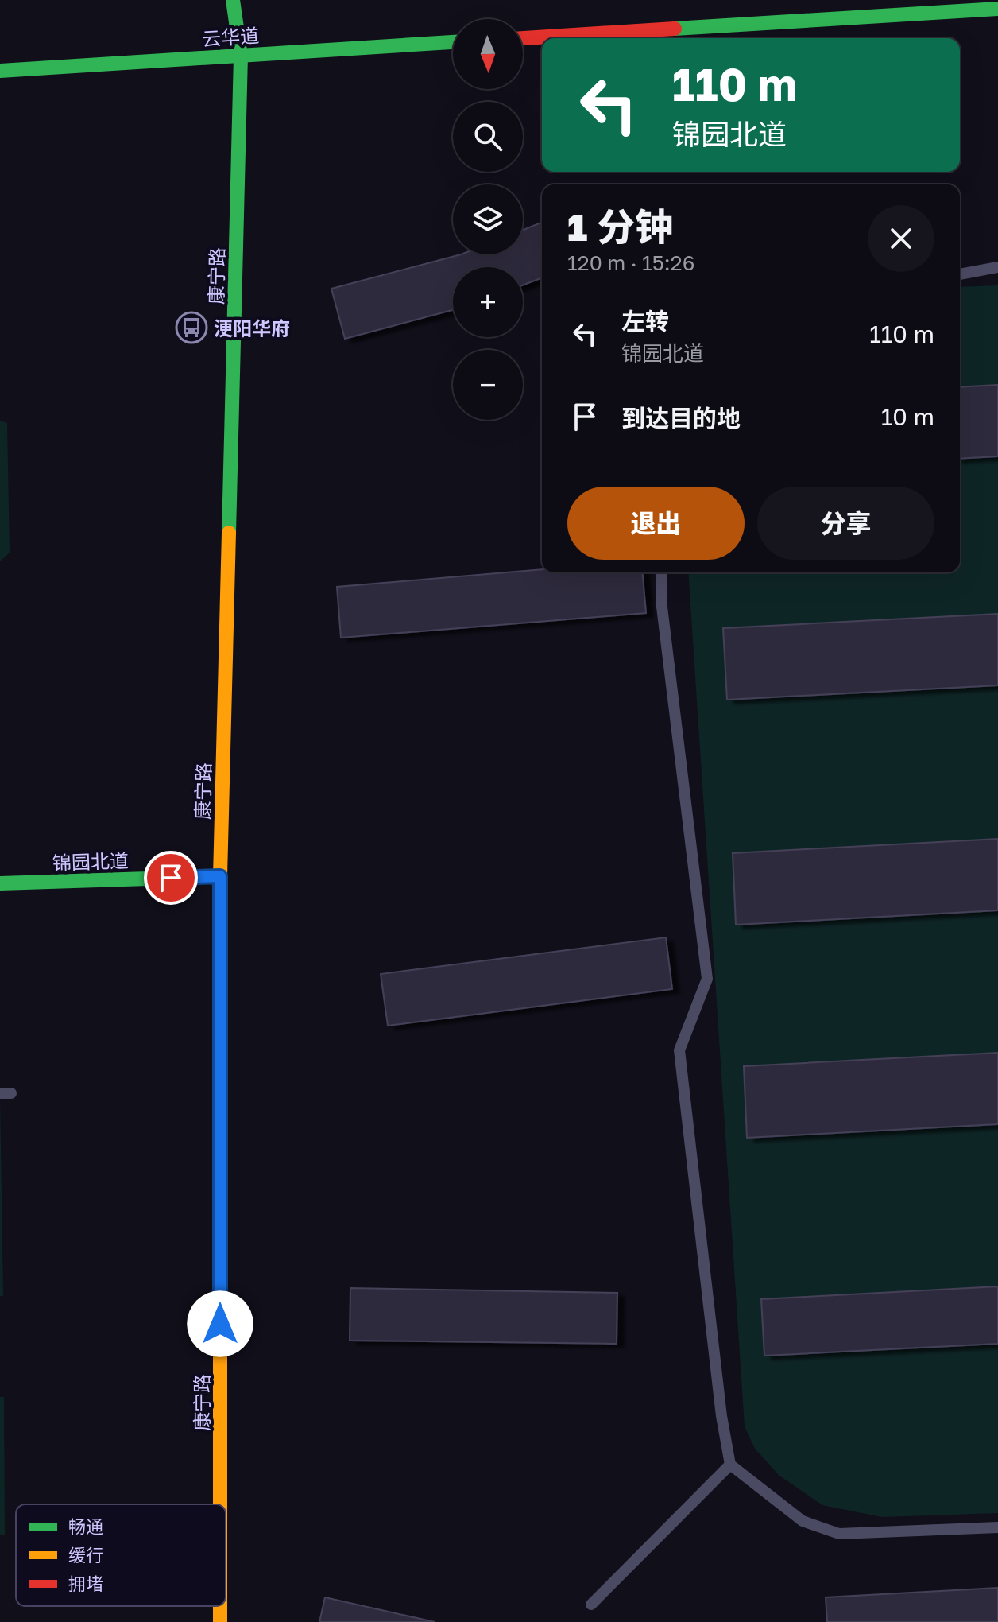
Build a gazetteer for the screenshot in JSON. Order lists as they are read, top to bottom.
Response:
{
  "streets": {
    "main road": ["云华道", "康宁路", "锦园北道"]
  },
  "crossings": [
    ["云华道", "康宁路"],
    ["康宁路", "锦园北道"]
  ],
  "places": {
    "bus stop": ["浭阳华府"]
  },
  "legend": ["畅通", "缓行", "拥堵"],
  "north": "bottom",
  "page": {
    "map_buttons": ["+", "−"],
    "turn": ["110 m", "锦园北道"],
    "heading": ["1 分钟", "120 m · 15:26"],
    "list": [
      {
        "name": "左转",
        "note": "锦园北道",
        "value": "110 m"
      },
      {
        "name": "到达目的地",
        "value": "10 m"
      }
    ],
    "buttons": ["退出", "分享"]
  }
}
